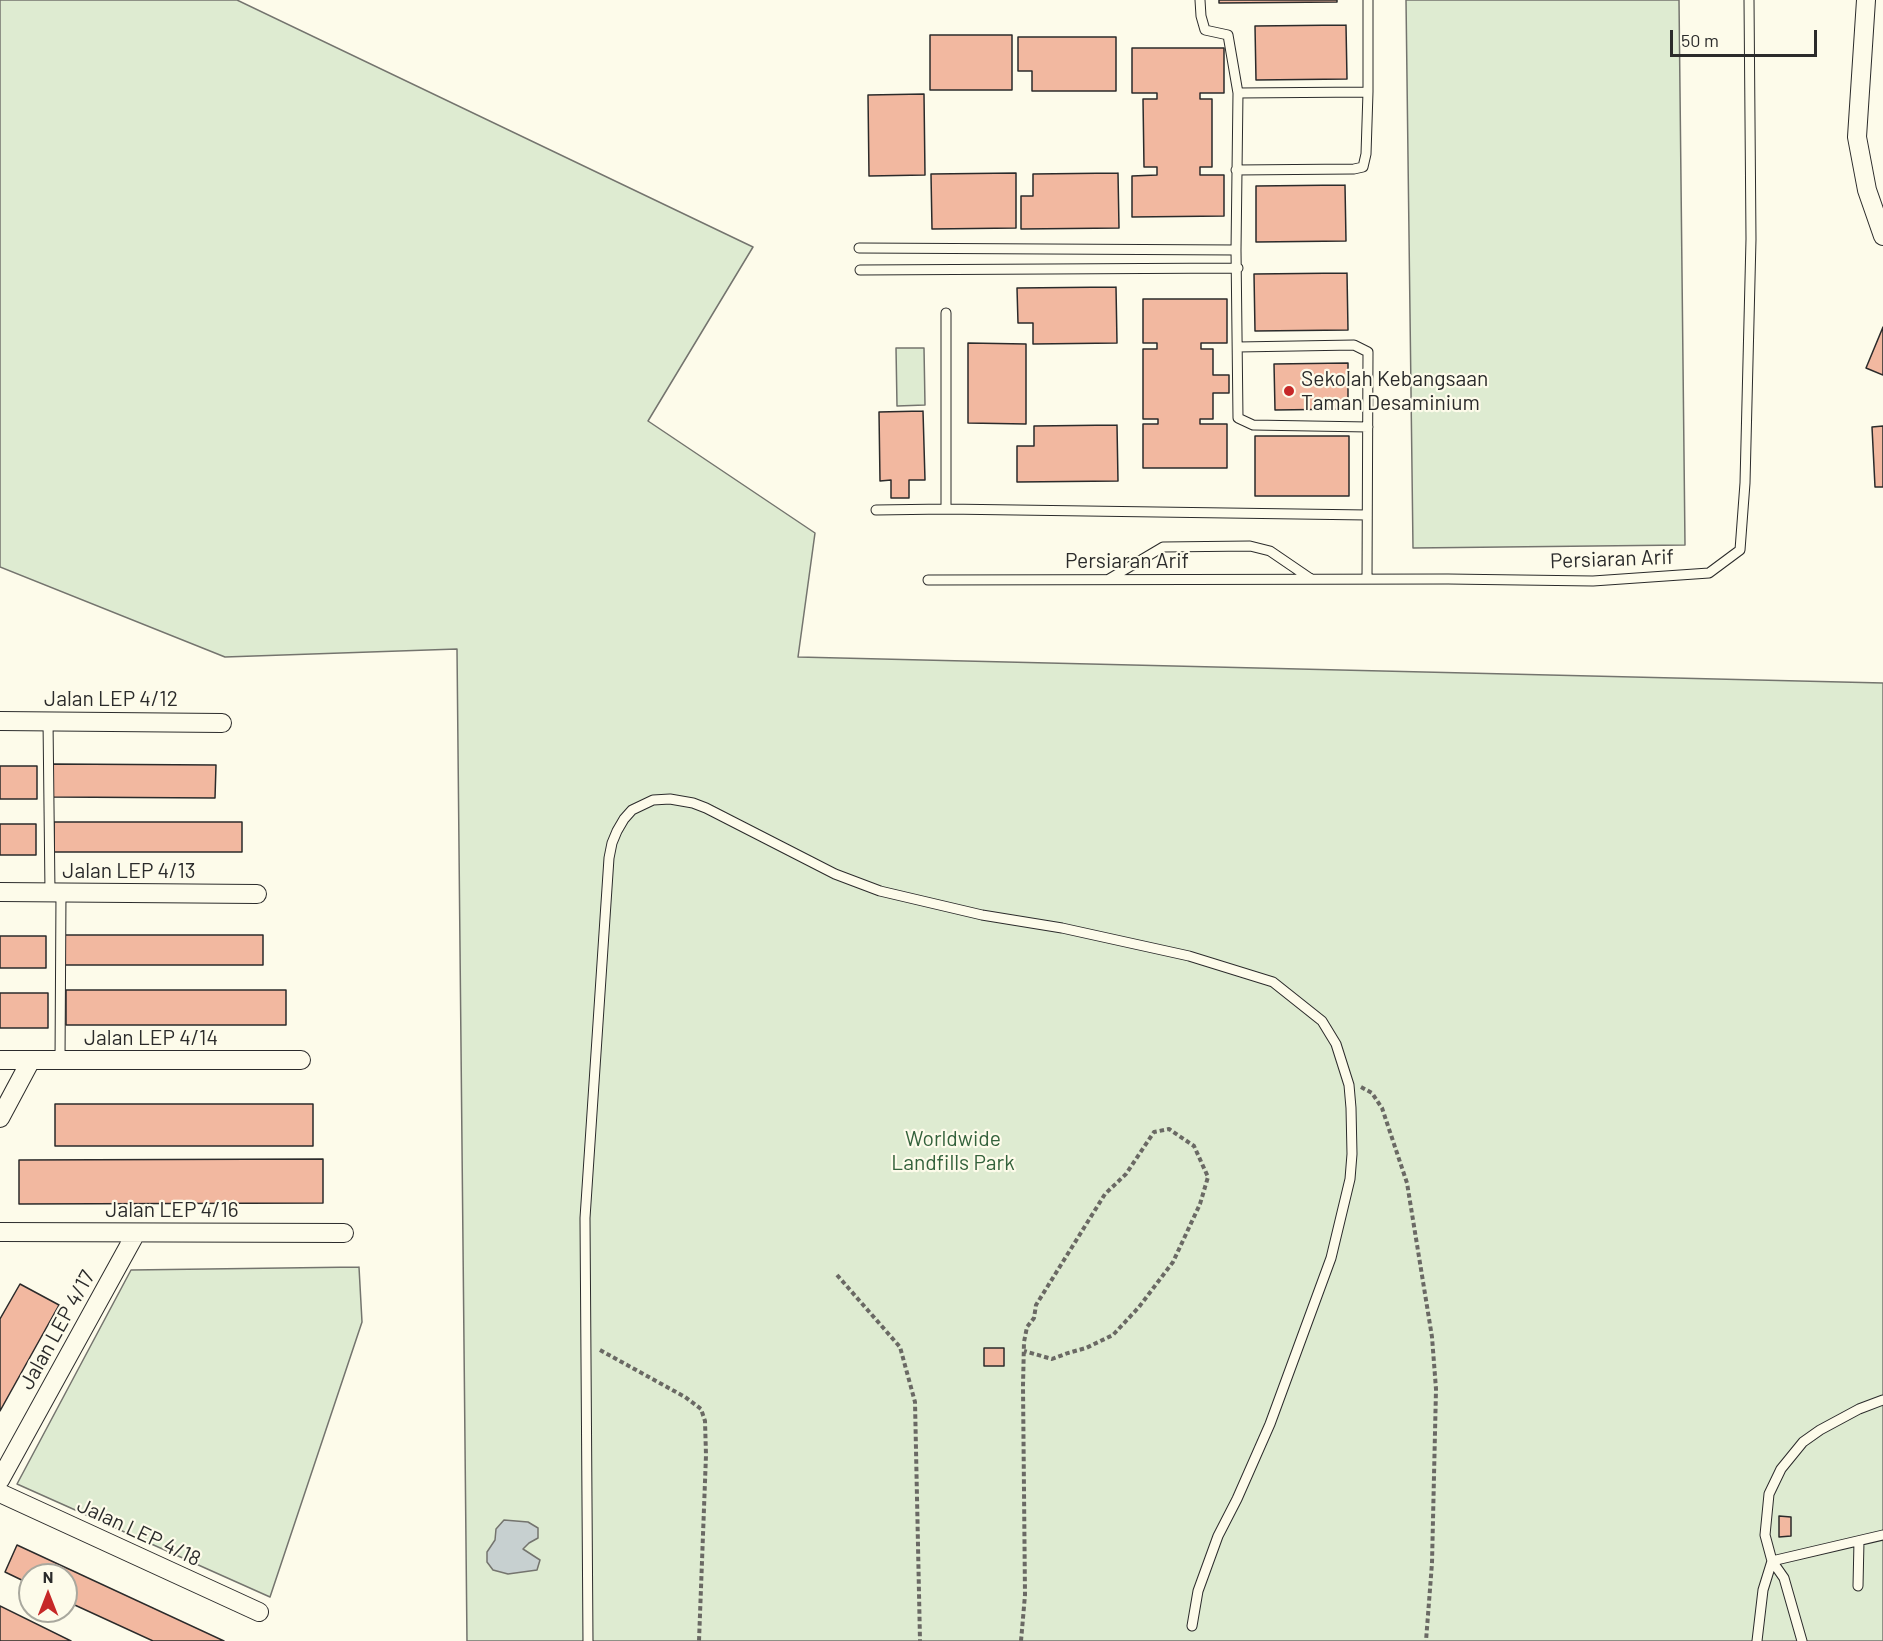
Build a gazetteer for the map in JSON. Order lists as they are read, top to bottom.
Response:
{
  "streets": {
    "street": [
      "Jalan LEP 4/12",
      "Jalan LEP 4/13",
      "Jalan LEP 4/14",
      "Jalan LEP 4/16",
      "Jalan LEP 4/17",
      "Jalan LEP 4/18"
    ],
    "lane": ["Persiaran Arif"]
  },
  "crossings": [
    ["Jalan LEP 4/16", "Jalan LEP 4/17"]
  ],
  "parks": ["Worldwide Landfills Park"],
  "places": ["Sekolah Kebangsaan Taman Desaminium"],
  "scale_bar": "50 m",
  "north": "top"
}
